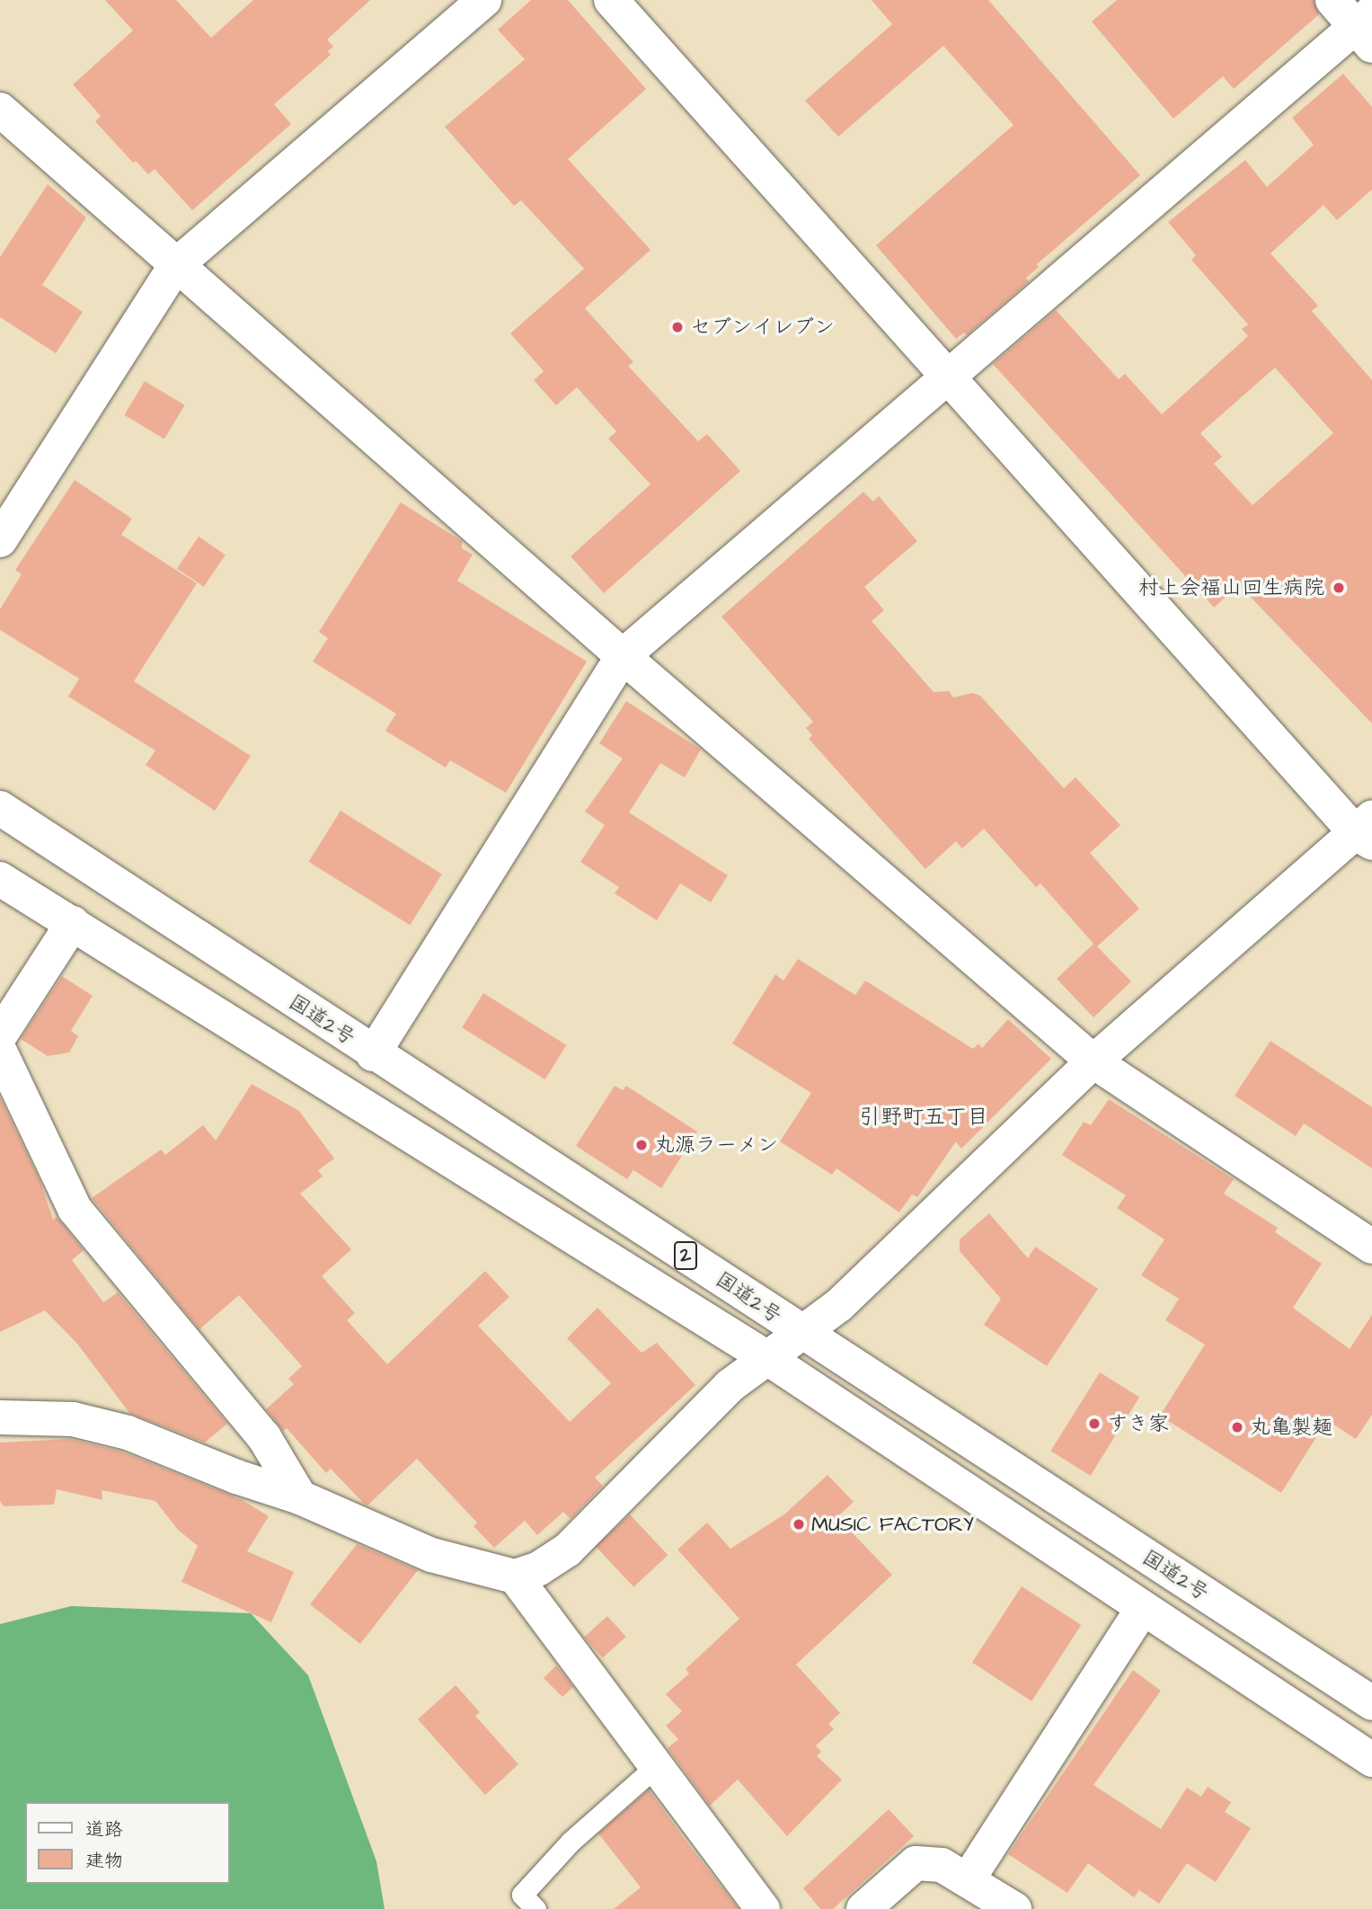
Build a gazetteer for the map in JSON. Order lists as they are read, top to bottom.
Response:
{
  "streets": {
    "main road": ["国道2号", "2"]
  },
  "districts": ["引野町五丁目"],
  "places": [
    "セブンイレブン",
    "村上会福山回生病院",
    "丸源ラーメン",
    "すき家",
    "丸亀製麺",
    "MUSIC FACTORY"
  ],
  "legend": ["道路", "建物"]
}
